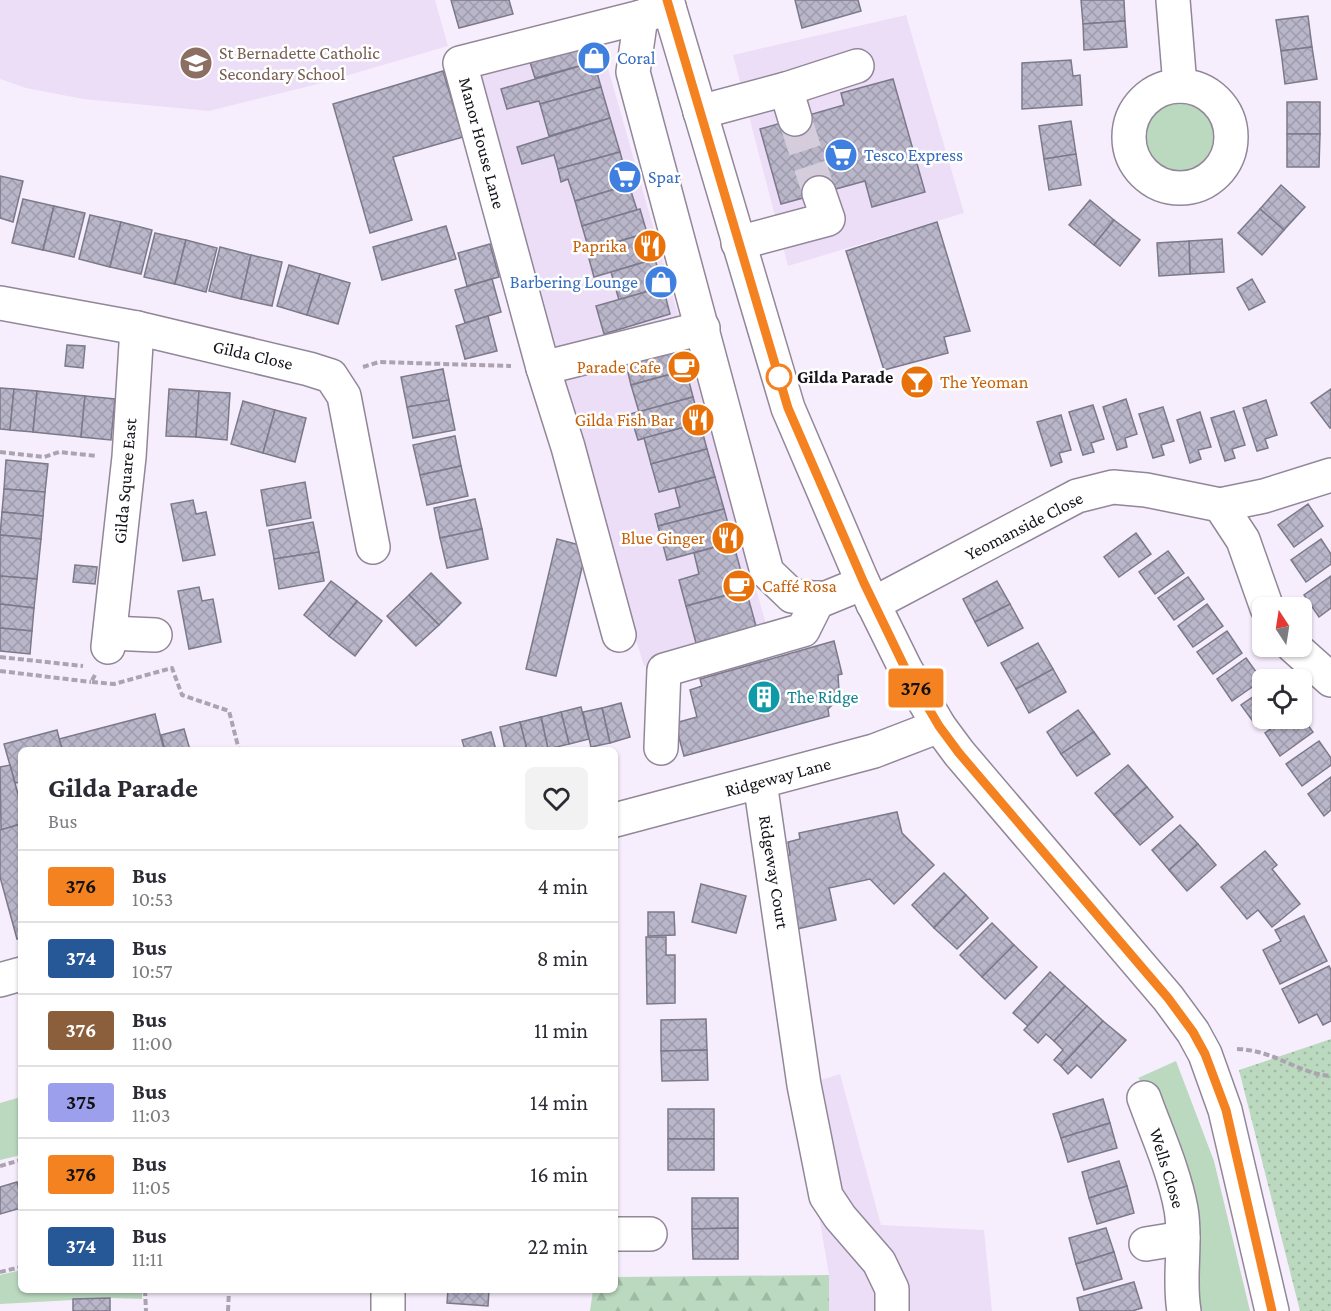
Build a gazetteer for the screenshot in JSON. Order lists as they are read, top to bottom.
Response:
{
  "streets": {
    "main road": [
      "Manor House Lane",
      "Gilda Close",
      "Gilda Square East",
      "Yeomanside Close",
      "Ridgeway Lane",
      "Ridgeway Court",
      "Wells Close"
    ]
  },
  "crossings": [
    ["Gilda Close", "Gilda Square East"],
    ["Ridgeway Lane", "Ridgeway Court"]
  ],
  "places": {
    "shop": ["Coral", "Barbering Lounge"],
    "school or university": ["St Bernadette Catholic Secondary School"],
    "supermarket": ["Tesco Express", "Spar"],
    "restaurant": ["Paprika", "Gilda Fish Bar", "Blue Ginger"],
    "cafe": ["Parade Cafe", "Caffé Rosa"],
    "other": ["Gilda Parade"],
    "bar": ["The Yeoman"],
    "building": ["The Ridge"]
  },
  "lines": ["bus line 376"],
  "north": "top",
  "page": {
    "on_map": "376",
    "heading": ["Gilda Parade", "Bus"],
    "list": [
      {
        "mark": "376",
        "name": "Bus",
        "note": "10:53",
        "value": "4 min"
      },
      {
        "mark": "374",
        "name": "Bus",
        "note": "10:57",
        "value": "8 min"
      },
      {
        "mark": "376",
        "name": "Bus",
        "note": "11:00",
        "value": "11 min"
      },
      {
        "mark": "375",
        "name": "Bus",
        "note": "11:03",
        "value": "14 min"
      },
      {
        "mark": "376",
        "name": "Bus",
        "note": "11:05",
        "value": "16 min"
      },
      {
        "mark": "374",
        "name": "Bus",
        "note": "11:11",
        "value": "22 min"
      }
    ]
  }
}
